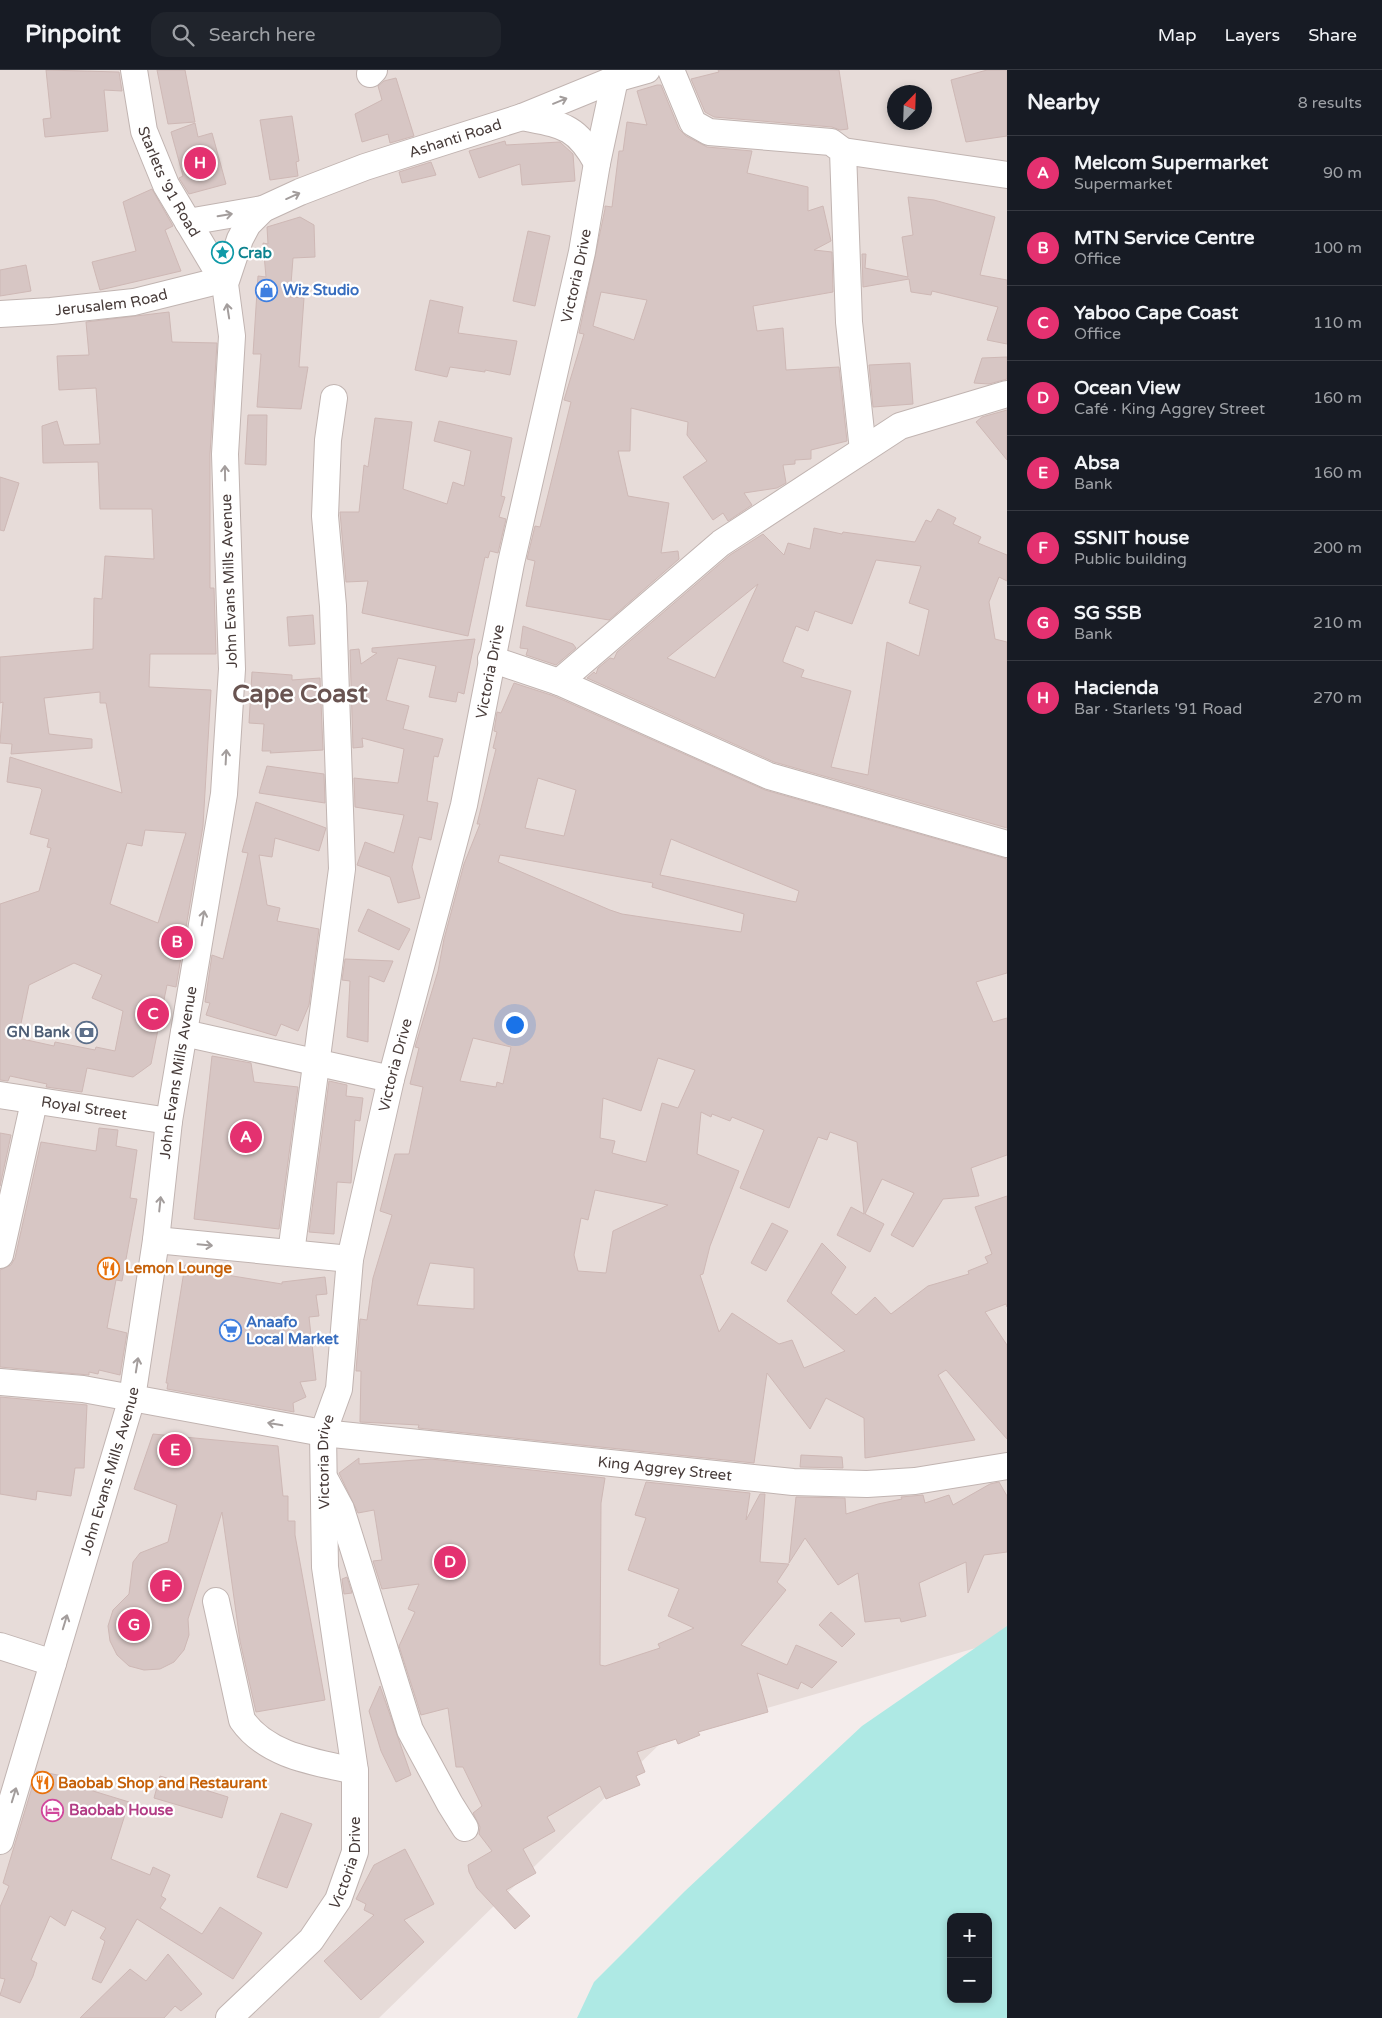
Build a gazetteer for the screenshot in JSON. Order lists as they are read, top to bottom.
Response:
{
  "streets": {
    "street": [
      "Ashanti Road",
      "Starlets '91 Road",
      "Victoria Drive",
      "Jerusalem Road",
      "John Evans Mills Avenue",
      "Royal Street",
      "King Aggrey Street"
    ]
  },
  "crossings": [
    ["Ashanti Road", "Starlets '91 Road"],
    ["Ashanti Road", "Victoria Drive"],
    ["Ashanti Road", "Jerusalem Road"],
    ["Ashanti Road", "John Evans Mills Avenue"],
    ["Starlets '91 Road", "Jerusalem Road"],
    ["Starlets '91 Road", "John Evans Mills Avenue"],
    ["Victoria Drive", "King Aggrey Street"],
    ["Jerusalem Road", "John Evans Mills Avenue"],
    ["John Evans Mills Avenue", "Royal Street"],
    ["John Evans Mills Avenue", "King Aggrey Street"]
  ],
  "one_way": ["Ashanti Road"],
  "districts": ["Cape Coast"],
  "places": {
    "place": ["Crab"],
    "shop": ["Wiz Studio"],
    "bank": ["GN Bank"],
    "restaurant": ["Lemon Lounge", "Baobab Shop and Restaurant"],
    "supermarket": ["Anaafo Local Market"],
    "hotel": ["Baobab House"]
  },
  "north": "top right",
  "page": {
    "header": "Pinpoint",
    "search": "Search here",
    "nav": ["Map", "Layers", "Share"],
    "heading": ["Nearby", "8 results"],
    "list": [
      {
        "mark": "A",
        "name": "Melcom Supermarket",
        "note": "Supermarket",
        "value": "90 m"
      },
      {
        "mark": "B",
        "name": "MTN Service Centre",
        "note": "Office",
        "value": "100 m"
      },
      {
        "mark": "C",
        "name": "Yaboo Cape Coast",
        "note": "Office",
        "value": "110 m"
      },
      {
        "mark": "D",
        "name": "Ocean View",
        "note": "Café · King Aggrey Street",
        "value": "160 m"
      },
      {
        "mark": "E",
        "name": "Absa",
        "note": "Bank",
        "value": "160 m"
      },
      {
        "mark": "F",
        "name": "SSNIT house",
        "note": "Public building",
        "value": "200 m"
      },
      {
        "mark": "G",
        "name": "SG SSB",
        "note": "Bank",
        "value": "210 m"
      },
      {
        "mark": "H",
        "name": "Hacienda",
        "note": "Bar · Starlets '91 Road",
        "value": "270 m"
      }
    ],
    "pins": [
      "H",
      "B",
      "C",
      "A",
      "E",
      "D",
      "F",
      "G"
    ],
    "map_buttons": ["+", "−"]
  }
}
